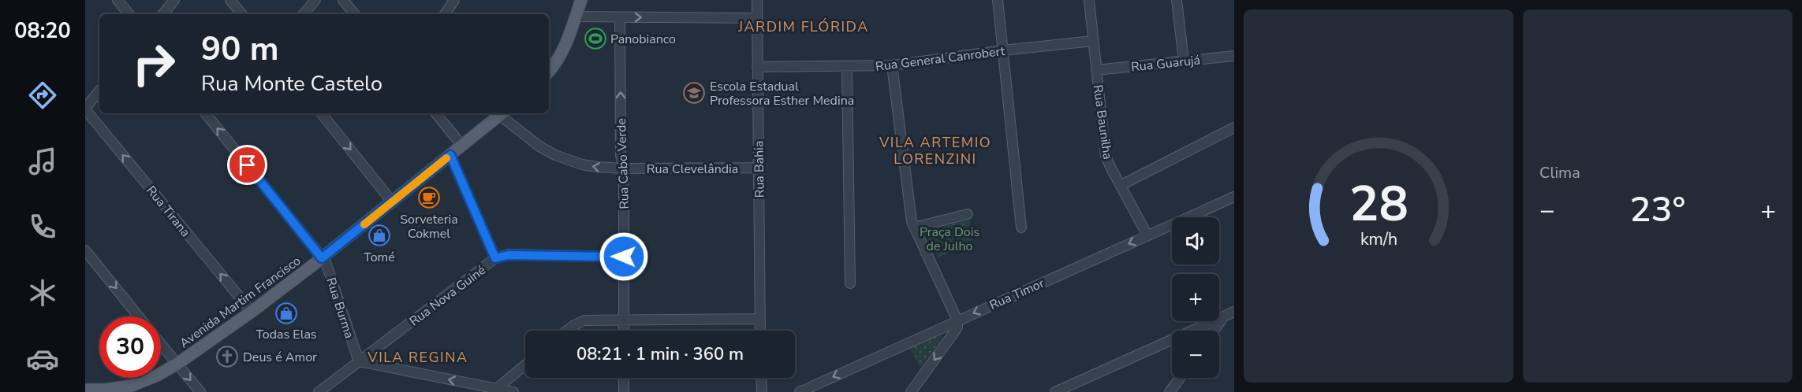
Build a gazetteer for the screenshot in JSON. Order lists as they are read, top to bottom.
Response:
{
  "streets": {
    "main road": ["Avenida Martim Francisco"],
    "street": [
      "Rua General Canrobert",
      "Rua Guarujá",
      "Rua Baunilha",
      "Rua Cabo Verde",
      "Rua Clevelândia",
      "Rua Bahia",
      "Rua Tirana",
      "Rua Timor",
      "Rua Nova Guiné",
      "Rua Burma"
    ]
  },
  "crossings": [
    ["Rua General Canrobert", "Rua Baunilha"],
    ["Rua General Canrobert", "Rua Bahia"],
    ["Rua Guarujá", "Rua Baunilha"],
    ["Rua Baunilha", "Rua Timor"],
    ["Rua Cabo Verde", "Rua Clevelândia"],
    ["Rua Cabo Verde", "Rua Nova Guiné"],
    ["Rua Clevelândia", "Rua Bahia"],
    ["Rua Tirana", "Avenida Martim Francisco"],
    ["Rua Nova Guiné", "Rua Burma"],
    ["Avenida Martim Francisco", "Rua Burma"]
  ],
  "one_way": [
    "Rua Cabo Verde",
    "Rua Clevelândia",
    "Rua Tirana",
    "Rua Timor",
    "Rua Burma"
  ],
  "districts": ["JARDIM FLÓRIDA", "VILA ARTEMIO LORENZINI", "VILA REGINA"],
  "parks": ["Praça Dois de Julho"],
  "places": {
    "sports": ["Panobianco"],
    "school or university": ["Escola Estadual Professora Esther Medina"],
    "cafe": ["Sorveteria Cokmel"],
    "shop": ["Tomé", "Todas Elas"],
    "church": ["Deus é Amor"]
  },
  "page": {
    "tabs": "08:20",
    "tile": "Clima",
    "turn": ["90 m", "Rua Monte Castelo"],
    "heat": ["−", "23°", "+"],
    "map_buttons": ["+", "−"],
    "limit": "30",
    "trip": "08:21 · 1 min · 360 m",
    "gauge": ["28", "km/h"]
  }
}
